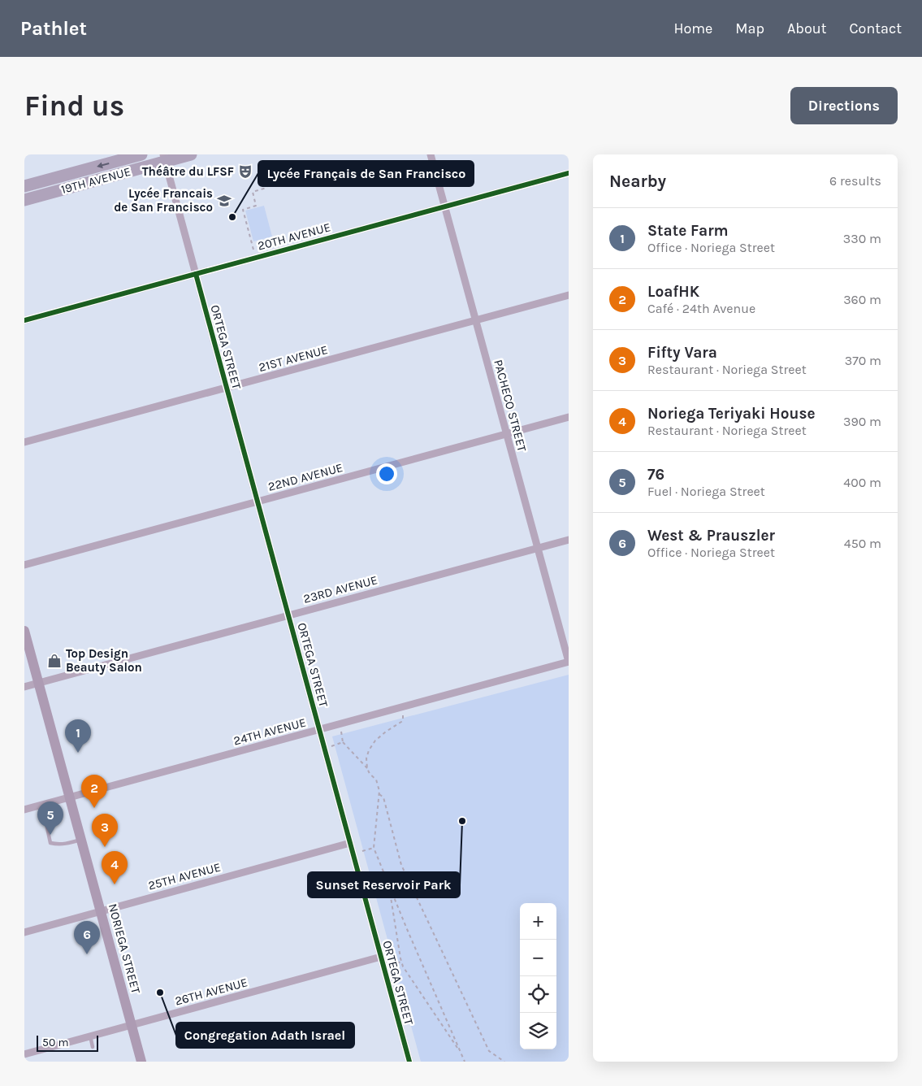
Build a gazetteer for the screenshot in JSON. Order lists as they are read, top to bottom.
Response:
{
  "streets": {
    "highway": ["19TH AVENUE"],
    "street": [
      "20TH AVENUE",
      "ORTEGA STREET",
      "21ST AVENUE",
      "PACHECO STREET",
      "22ND AVENUE",
      "23RD AVENUE",
      "24TH AVENUE",
      "25TH AVENUE",
      "NORIEGA STREET",
      "26TH AVENUE"
    ]
  },
  "crossings": [
    ["19TH AVENUE", "ORTEGA STREET"],
    ["20TH AVENUE", "ORTEGA STREET"],
    ["20TH AVENUE", "PACHECO STREET"],
    ["ORTEGA STREET", "21ST AVENUE"],
    ["ORTEGA STREET", "22ND AVENUE"],
    ["ORTEGA STREET", "23RD AVENUE"],
    ["ORTEGA STREET", "24TH AVENUE"],
    ["ORTEGA STREET", "25TH AVENUE"],
    ["ORTEGA STREET", "26TH AVENUE"],
    ["21ST AVENUE", "PACHECO STREET"],
    ["PACHECO STREET", "22ND AVENUE"],
    ["PACHECO STREET", "23RD AVENUE"],
    ["PACHECO STREET", "24TH AVENUE"],
    ["23RD AVENUE", "NORIEGA STREET"],
    ["24TH AVENUE", "NORIEGA STREET"],
    ["25TH AVENUE", "NORIEGA STREET"],
    ["NORIEGA STREET", "26TH AVENUE"]
  ],
  "places": {
    "theatre": ["Théâtre du LFSF"],
    "school or university": ["Lycée Francais de San Francisco"],
    "other": ["Lycée Français de San Francisco", "Sunset Reservoir Park", "Congregation Adath Israel"],
    "shop": ["Top Design Beauty Salon"]
  },
  "scale_bar": "50 m",
  "page": {
    "header": "Pathlet",
    "nav": [
      "Home",
      "Map",
      "About",
      "Contact"
    ],
    "buttons": "Directions",
    "title": "Find us",
    "heading": ["Nearby", "6 results"],
    "list": [
      {
        "mark": "1",
        "name": "State Farm",
        "note": "Office · Noriega Street",
        "value": "330 m"
      },
      {
        "mark": "2",
        "name": "LoafHK",
        "note": "Café · 24th Avenue",
        "value": "360 m"
      },
      {
        "mark": "3",
        "name": "Fifty Vara",
        "note": "Restaurant · Noriega Street",
        "value": "370 m"
      },
      {
        "mark": "4",
        "name": "Noriega Teriyaki House",
        "note": "Restaurant · Noriega Street",
        "value": "390 m"
      },
      {
        "mark": "5",
        "name": "76",
        "note": "Fuel · Noriega Street",
        "value": "400 m"
      },
      {
        "mark": "6",
        "name": "West & Prauszler",
        "note": "Office · Noriega Street",
        "value": "450 m"
      }
    ],
    "pins": [
      "1",
      "2",
      "5",
      "3",
      "4",
      "6"
    ],
    "map_buttons": ["+", "−"],
    "scale": "50 m"
  }
}
